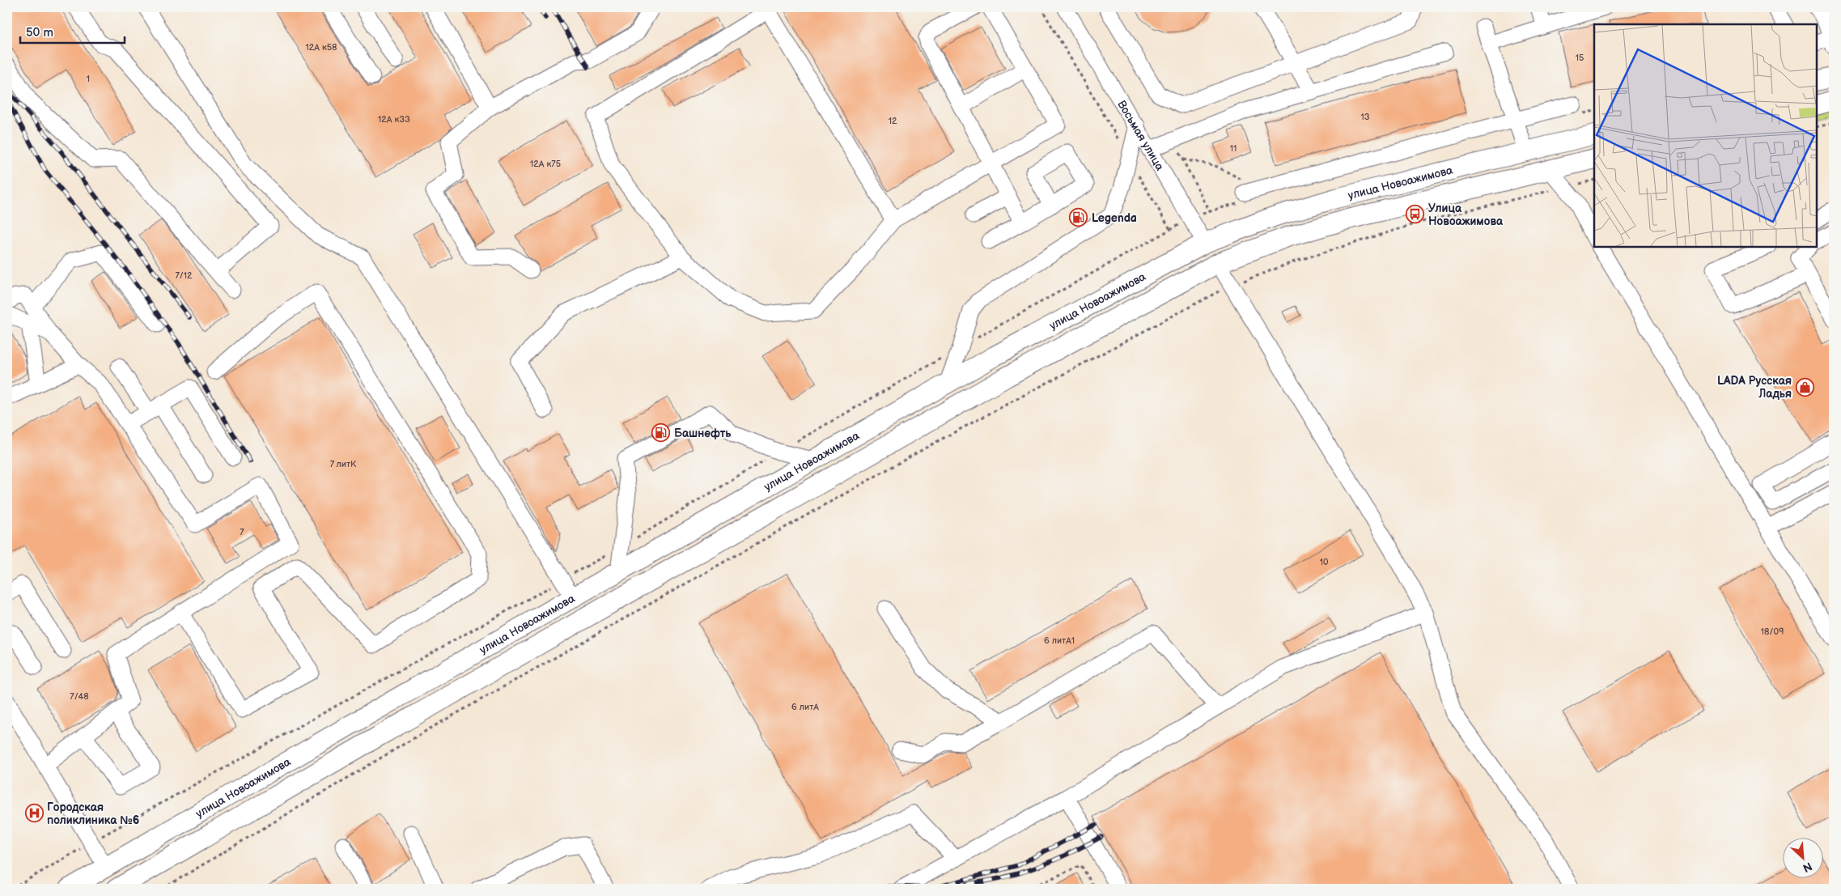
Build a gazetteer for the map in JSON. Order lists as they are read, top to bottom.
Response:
{
  "streets": {
    "main road": ["Восьмая улица", "улица Новоажимова"]
  },
  "crossings": [
    ["Восьмая улица", "улица Новоажимова"]
  ],
  "places": {
    "bus stop": ["Улица Новоажимова"],
    "fuel station": ["Legenda", "Башнефть"],
    "shop": ["LADA Русская Ладья"],
    "hospital": ["Городская поликлиника №6"]
  },
  "house_numbers": [
    "12А к58",
    "15",
    "1",
    "13",
    "12А к33",
    "12",
    "11",
    "12А к75",
    "7/12",
    "7 литК",
    "7",
    "10",
    "18/09",
    "6 литА1",
    "7/48",
    "6 литА"
  ],
  "scale_bar": "50 m",
  "north": "bottom right"
}
